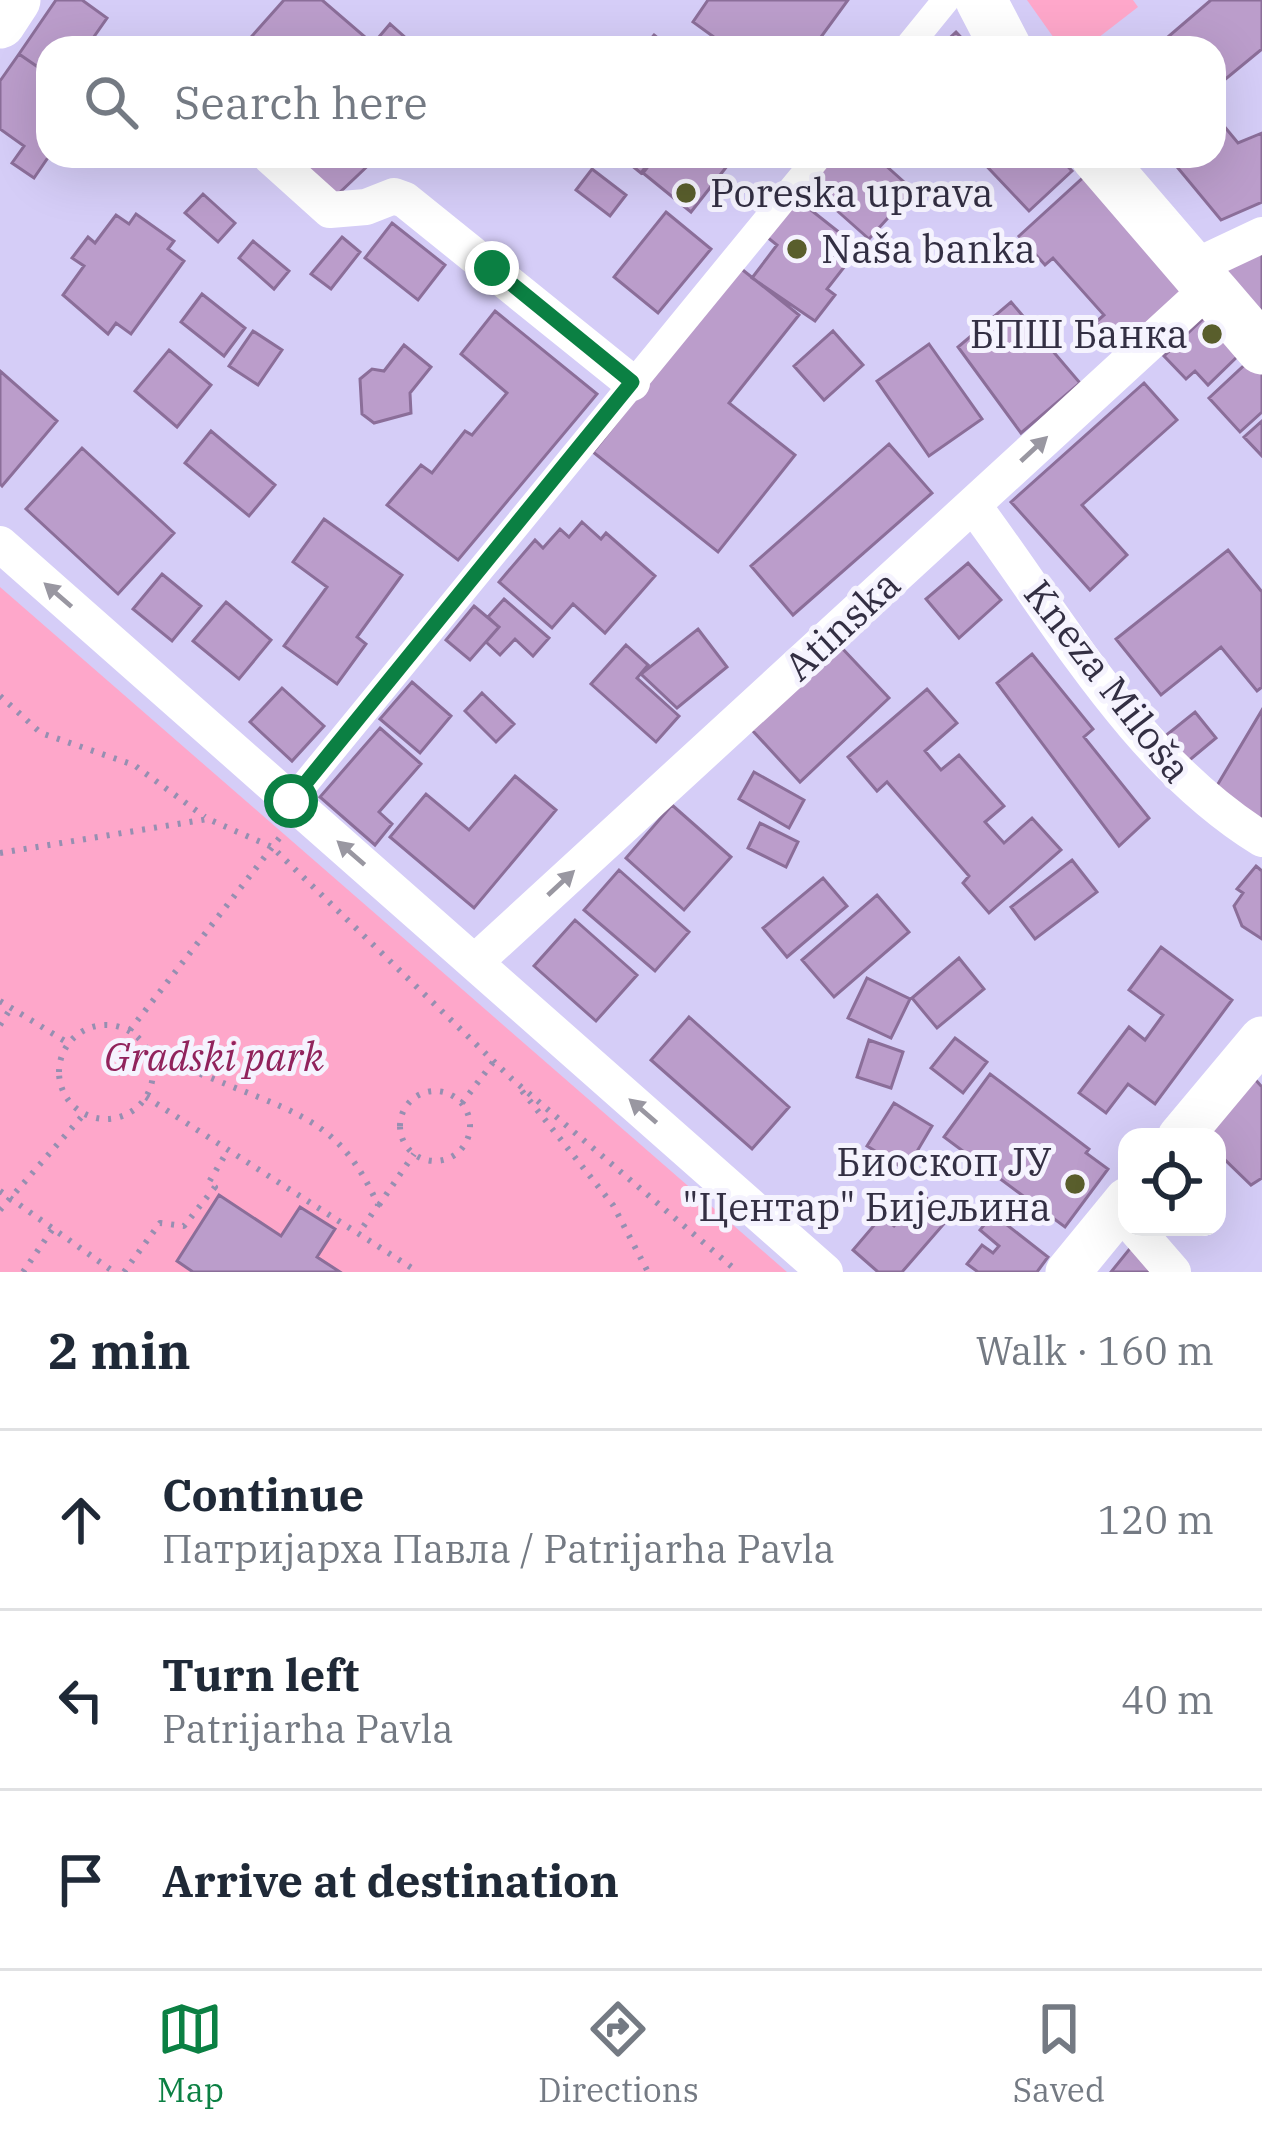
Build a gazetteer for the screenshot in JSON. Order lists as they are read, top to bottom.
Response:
{
  "streets": {
    "street": ["Atinska", "Kneza Miloša"]
  },
  "crossings": [
    ["Atinska", "Kneza Miloša"]
  ],
  "parks": ["Gradski park"],
  "places": [
    "Poreska uprava",
    "Naša banka",
    "БПШ Банка",
    "Биоскоп ЈУ \"Центар\" Бијељина"
  ],
  "page": {
    "search": "Search here",
    "heading": ["2 min", "Walk · 160 m"],
    "list": [
      ["Continue", "Патријарха Павла / Patrijarha Pavla", "120 m"],
      ["Turn left", "Patrijarha Pavla", "40 m"],
      "Arrive at destination"
    ],
    "nav": ["Map", "Directions", "Saved"]
  }
}
